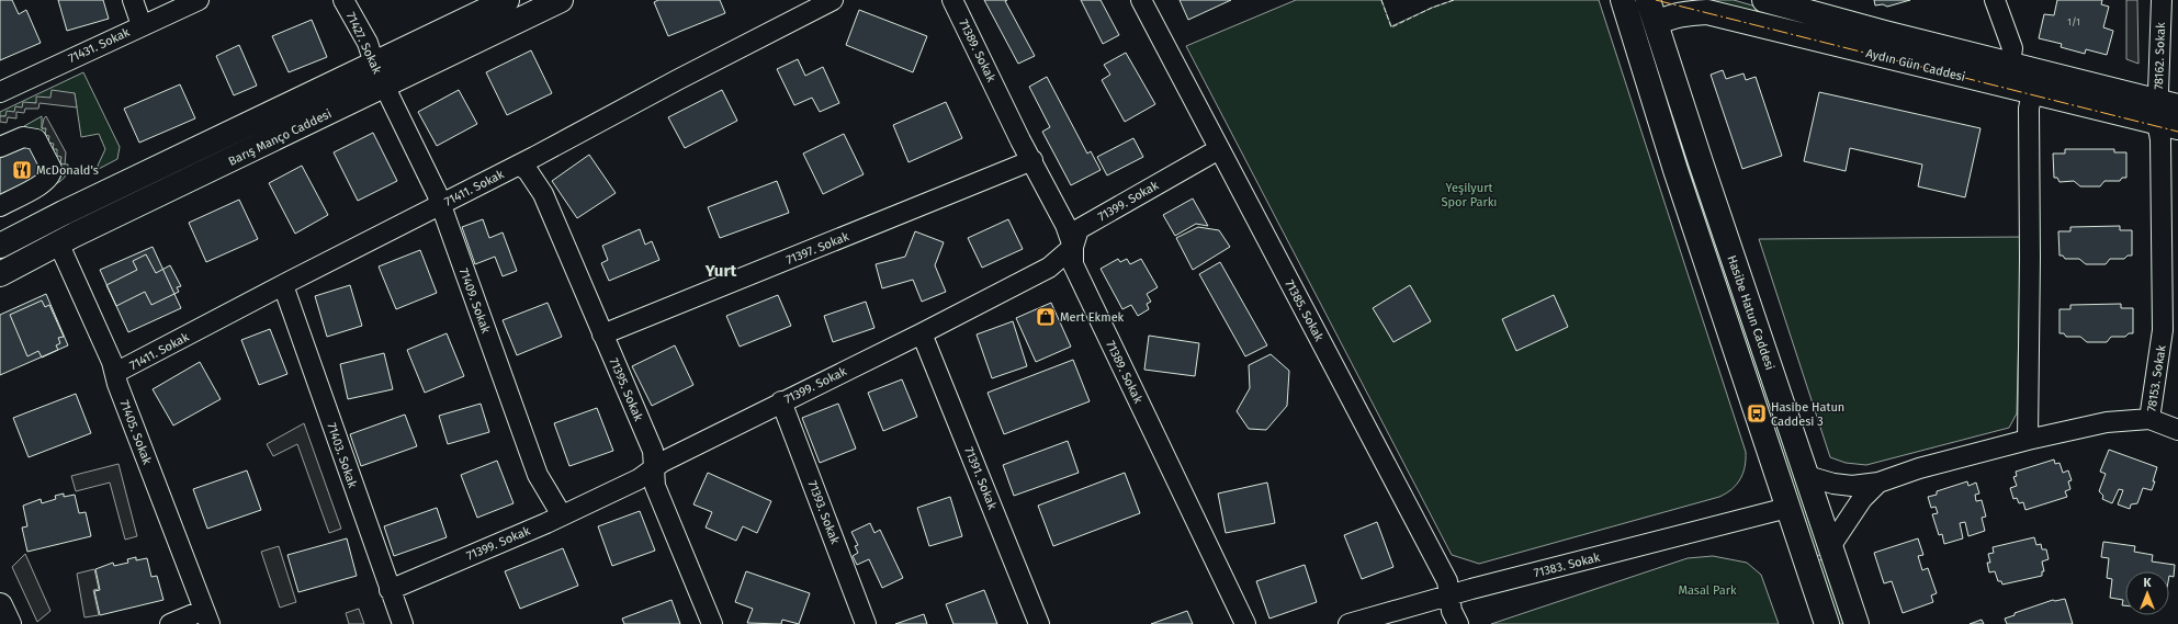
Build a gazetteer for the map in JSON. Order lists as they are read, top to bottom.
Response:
{
  "streets": {
    "main road": ["Aydın Gün Caddesi", "Barış Manço Caddesi", "Hasibe Hatun Caddesi"],
    "street": [
      "71427. Sokak",
      "71431. Sokak",
      "71389. Sokak",
      "78162. Sokak",
      "71411. Sokak",
      "71399. Sokak",
      "71397. Sokak",
      "71409. Sokak",
      "71385. Sokak",
      "78153. Sokak",
      "71395. Sokak",
      "71405. Sokak",
      "71403. Sokak",
      "71391. Sokak",
      "71393. Sokak",
      "71383. Sokak"
    ]
  },
  "crossings": [
    ["71427. Sokak", "Barış Manço Caddesi"],
    ["71427. Sokak", "71409. Sokak"],
    ["71389. Sokak", "71399. Sokak"],
    ["71389. Sokak", "71397. Sokak"],
    ["78162. Sokak", "Aydın Gün Caddesi"],
    ["78162. Sokak", "78153. Sokak"],
    ["Aydın Gün Caddesi", "Hasibe Hatun Caddesi"],
    ["Aydın Gün Caddesi", "78153. Sokak"],
    ["Barış Manço Caddesi", "71409. Sokak"],
    ["Barış Manço Caddesi", "71405. Sokak"],
    ["71411. Sokak", "71409. Sokak"],
    ["71411. Sokak", "71395. Sokak"],
    ["71411. Sokak", "71405. Sokak"],
    ["71411. Sokak", "71403. Sokak"],
    ["71399. Sokak", "71409. Sokak"],
    ["71399. Sokak", "71385. Sokak"],
    ["71399. Sokak", "71395. Sokak"],
    ["71399. Sokak", "71403. Sokak"],
    ["71399. Sokak", "71391. Sokak"],
    ["71399. Sokak", "71393. Sokak"],
    ["71397. Sokak", "71395. Sokak"],
    ["71385. Sokak", "71383. Sokak"],
    ["Hasibe Hatun Caddesi", "78153. Sokak"]
  ],
  "districts": ["Yurt"],
  "parks": ["Yeşilyurt Spor Parkı", "Masal Park"],
  "places": {
    "restaurant": ["McDonald's"],
    "shop": ["Mert Ekmek"],
    "bus stop": ["Hasibe Hatun Caddesi 3"]
  },
  "house_numbers": ["1/1"],
  "north": "top"
}
